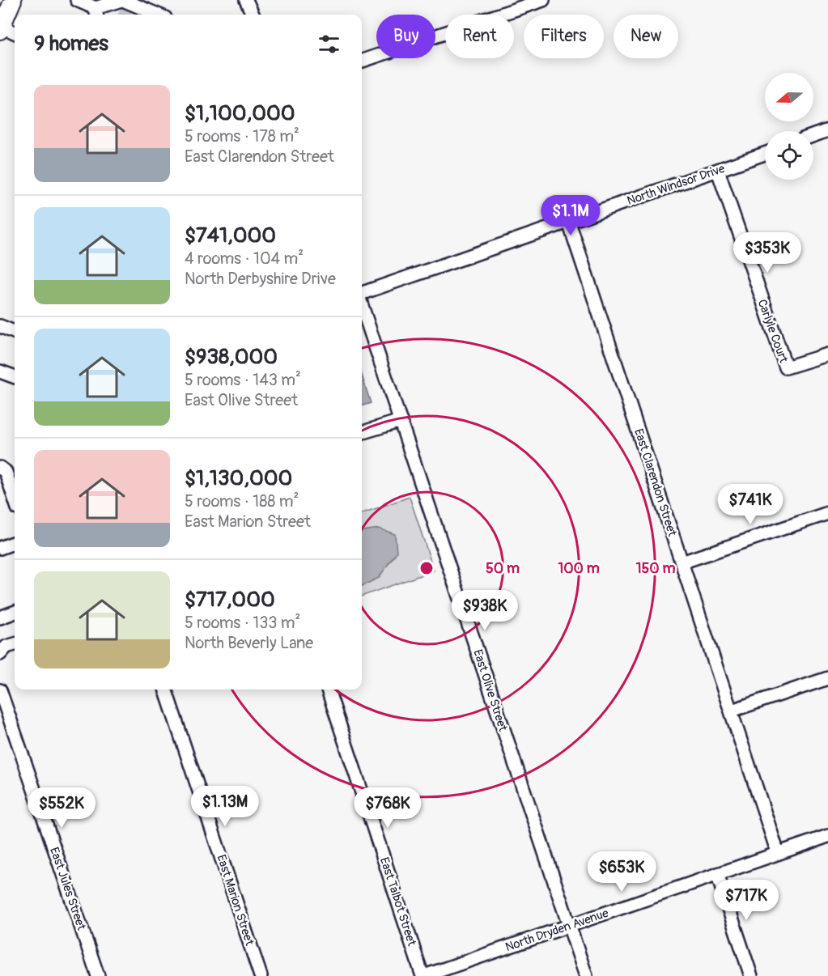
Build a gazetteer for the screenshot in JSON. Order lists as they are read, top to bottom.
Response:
{
  "streets": {
    "street": [
      "North Windsor Drive",
      "Carlyle Court",
      "East Clarendon Street",
      "East Olive Street",
      "East Jules Street",
      "East Marion Street",
      "East Talbot Street",
      "North Dryden Avenue"
    ]
  },
  "crossings": [
    ["North Windsor Drive", "Carlyle Court"],
    ["North Windsor Drive", "East Clarendon Street"],
    ["East Clarendon Street", "North Dryden Avenue"],
    ["East Olive Street", "North Dryden Avenue"],
    ["East Talbot Street", "North Dryden Avenue"]
  ],
  "north": "left",
  "page": {
    "chip": [
      "Buy",
      "Rent",
      "Filters",
      "New"
    ],
    "heading": "9 homes",
    "list": [
      {
        "name": "$1,100,000",
        "note": "5 rooms · 178 m² · East Clarendon Street"
      },
      {
        "name": "$741,000",
        "note": "4 rooms · 104 m² · North Derbyshire Drive"
      },
      {
        "name": "$938,000",
        "note": "5 rooms · 143 m² · East Olive Street"
      },
      {
        "name": "$1,130,000",
        "note": "5 rooms · 188 m² · East Marion Street"
      },
      {
        "name": "$717,000",
        "note": "5 rooms · 133 m² · North Beverly Lane"
      }
    ],
    "price": [
      "$1.1M",
      "$353K",
      "$741K",
      "$938K",
      "$1.13M",
      "$552K",
      "$768K",
      "$653K",
      "$717K"
    ]
  },
  "rings": ["50 m", "100 m", "150 m"]
}
